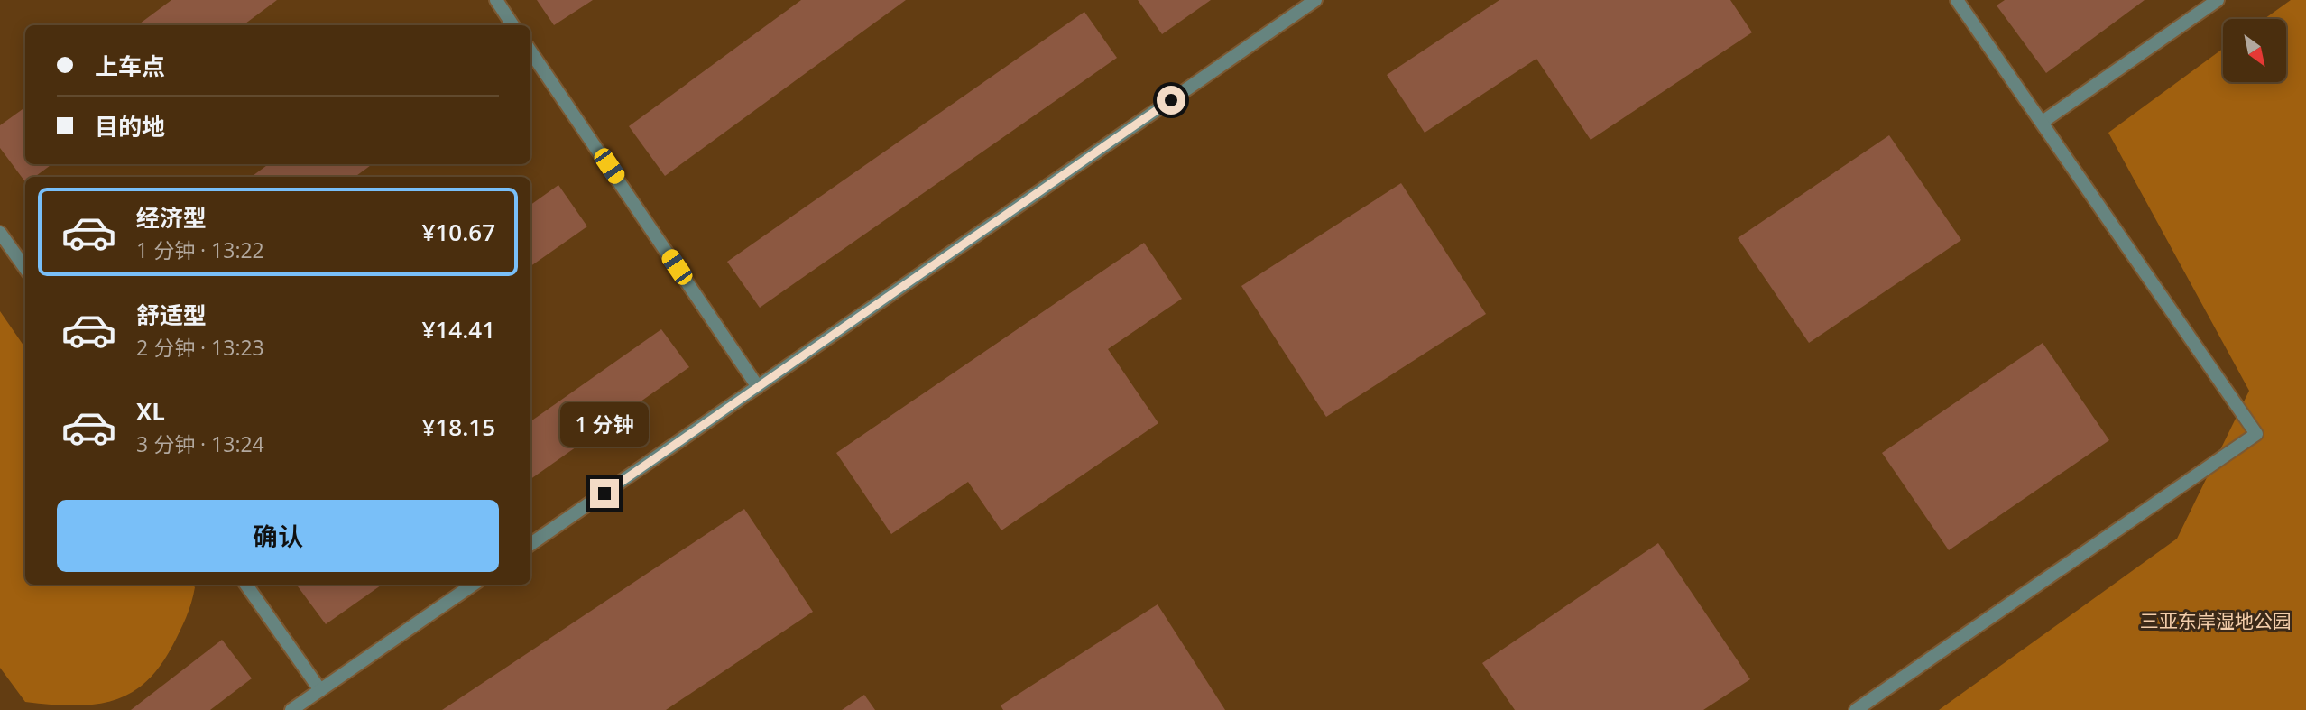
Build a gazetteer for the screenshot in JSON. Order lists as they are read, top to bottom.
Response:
{
  "parks": ["三亚东岸湿地公园"],
  "north": "bottom right",
  "page": {
    "banner": ["上车点", "目的地"],
    "list": [
      {
        "name": "经济型",
        "note": "1 分钟 · 13:22",
        "value": "¥10.67"
      },
      {
        "name": "舒适型",
        "note": "2 分钟 · 13:23",
        "value": "¥14.41"
      },
      {
        "name": "XL",
        "note": "3 分钟 · 13:24",
        "value": "¥18.15"
      }
    ],
    "bubble": "1 分钟",
    "buttons": "确认"
  }
}
